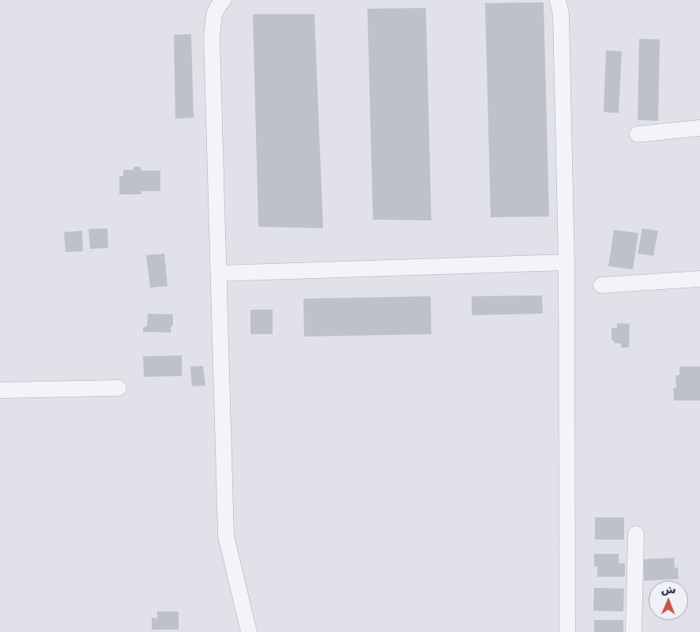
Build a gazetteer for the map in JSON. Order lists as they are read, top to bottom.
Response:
{
  "north": "top"
}
